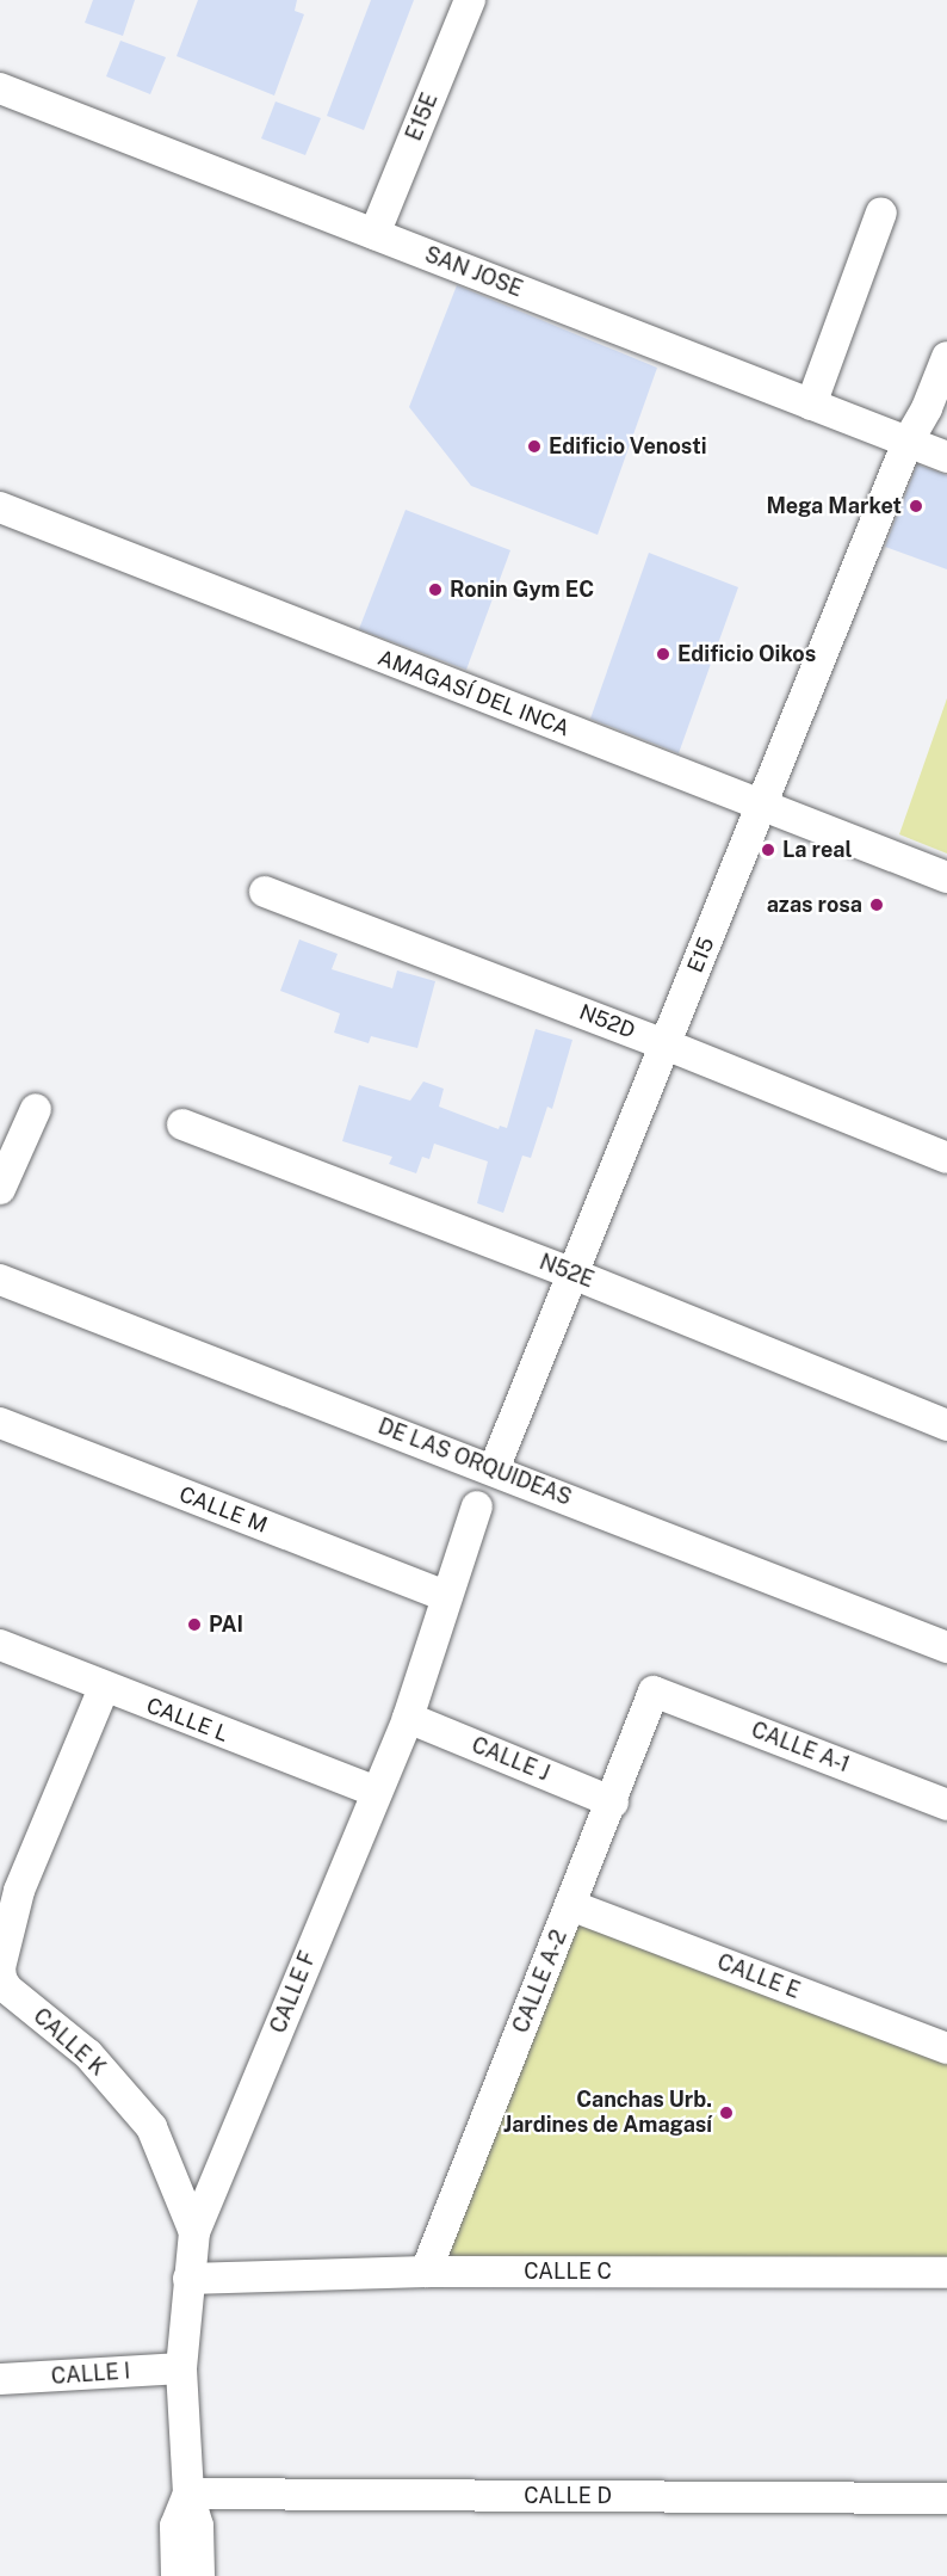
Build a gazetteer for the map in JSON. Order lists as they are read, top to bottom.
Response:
{
  "streets": {
    "street": [
      "E15E",
      "SAN JOSE",
      "AMAGASÍ DEL INCA",
      "E15",
      "N52D",
      "N52E",
      "DE LAS ORQUIDEAS",
      "CALLE M",
      "CALLE L",
      "CALLE A-1",
      "CALLE J",
      "CALLE E",
      "CALLE A-2",
      "CALLE F",
      "CALLE K",
      "CALLE C",
      "CALLE I",
      "CALLE D"
    ]
  },
  "crossings": [
    ["E15E", "SAN JOSE"],
    ["SAN JOSE", "E15"],
    ["AMAGASÍ DEL INCA", "E15"],
    ["E15", "N52D"],
    ["E15", "N52E"],
    ["E15", "DE LAS ORQUIDEAS"],
    ["CALLE M", "CALLE F"],
    ["CALLE L", "CALLE F"],
    ["CALLE L", "CALLE K"],
    ["CALLE A-1", "CALLE A-2"],
    ["CALLE J", "CALLE A-2"],
    ["CALLE J", "CALLE F"],
    ["CALLE E", "CALLE A-2"],
    ["CALLE A-2", "CALLE C"],
    ["CALLE F", "CALLE K"],
    ["CALLE F", "CALLE C"],
    ["CALLE F", "CALLE I"],
    ["CALLE F", "CALLE D"]
  ],
  "places": [
    "Edificio Venosti",
    "Mega Market",
    "Ronin Gym EC",
    "Edificio Oikos",
    "La real",
    "azas rosa",
    "PAI",
    "Canchas Urb. Jardines de Amagasí"
  ]
}
